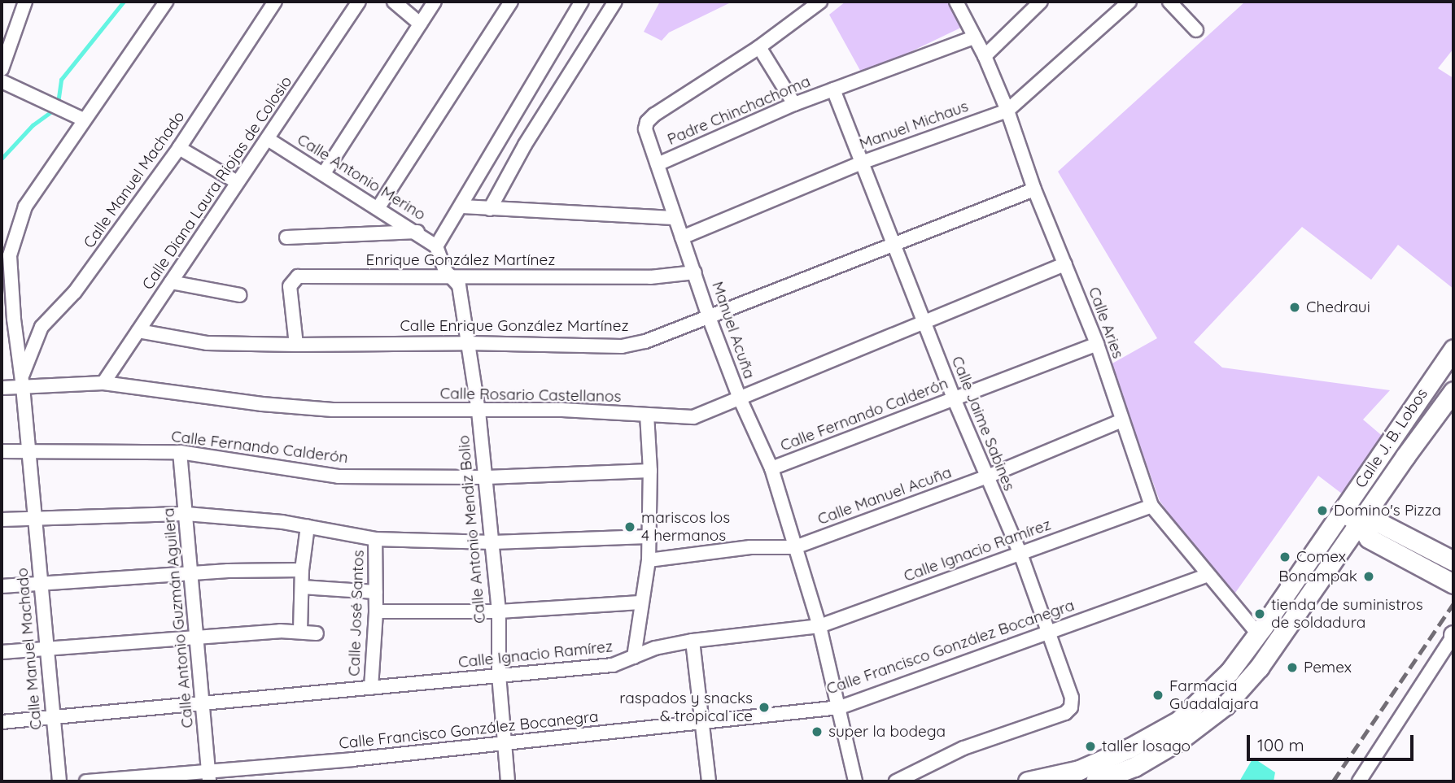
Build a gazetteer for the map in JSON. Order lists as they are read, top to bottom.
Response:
{
  "streets": {
    "main road": ["Calle J. B. Lobos"],
    "street": [
      "Padre Chinchachoma",
      "Manuel Michaus",
      "Calle Antonio Merino",
      "Calle Manuel Machado",
      "Calle Diana Laura Riojas de Colosio",
      "Enrique González Martínez",
      "Calle Aries",
      "Calle Enrique González Martínez",
      "Manuel Acuña",
      "Calle Rosario Castellanos",
      "Calle Fernando Calderón",
      "Calle Jaime Sabines",
      "Calle Manuel Acuña",
      "Calle Antonio Mendiz Bolio",
      "Calle Ignacio Ramírez",
      "Calle José Santos",
      "Calle Antonio Guzmán Aguilera",
      "Calle Francisco González Bocanegra"
    ]
  },
  "crossings": [
    ["Padre Chinchachoma", "Calle Aries"],
    ["Padre Chinchachoma", "Manuel Acuña"],
    ["Padre Chinchachoma", "Calle Jaime Sabines"],
    ["Manuel Michaus", "Calle Aries"],
    ["Manuel Michaus", "Manuel Acuña"],
    ["Manuel Michaus", "Calle Jaime Sabines"],
    ["Calle Antonio Merino", "Calle Diana Laura Riojas de Colosio"],
    ["Calle Antonio Merino", "Calle Antonio Mendiz Bolio"],
    ["Calle Manuel Machado", "Calle Rosario Castellanos"],
    ["Calle Manuel Machado", "Calle Fernando Calderón"],
    ["Calle Manuel Machado", "Calle Ignacio Ramírez"],
    ["Calle Diana Laura Riojas de Colosio", "Calle Enrique González Martínez"],
    ["Calle Diana Laura Riojas de Colosio", "Calle Rosario Castellanos"],
    ["Enrique González Martínez", "Calle Enrique González Martínez"],
    ["Enrique González Martínez", "Manuel Acuña"],
    ["Enrique González Martínez", "Calle Antonio Mendiz Bolio"],
    ["Calle Aries", "Calle Enrique González Martínez"],
    ["Calle Aries", "Calle Rosario Castellanos"],
    ["Calle Aries", "Calle Fernando Calderón"],
    ["Calle Aries", "Calle J. B. Lobos"],
    ["Calle Aries", "Calle Manuel Acuña"],
    ["Calle Aries", "Calle Ignacio Ramírez"],
    ["Calle Aries", "Calle Francisco González Bocanegra"],
    ["Calle Enrique González Martínez", "Manuel Acuña"],
    ["Calle Enrique González Martínez", "Calle Jaime Sabines"],
    ["Calle Enrique González Martínez", "Calle Antonio Mendiz Bolio"],
    ["Manuel Acuña", "Calle Rosario Castellanos"],
    ["Manuel Acuña", "Calle Fernando Calderón"],
    ["Manuel Acuña", "Calle Manuel Acuña"],
    ["Manuel Acuña", "Calle Ignacio Ramírez"],
    ["Manuel Acuña", "Calle Francisco González Bocanegra"],
    ["Calle Rosario Castellanos", "Calle Jaime Sabines"],
    ["Calle Rosario Castellanos", "Calle Antonio Mendiz Bolio"],
    ["Calle Fernando Calderón", "Calle Jaime Sabines"],
    ["Calle Fernando Calderón", "Calle Antonio Mendiz Bolio"],
    ["Calle Fernando Calderón", "Calle Antonio Guzmán Aguilera"],
    ["Calle Jaime Sabines", "Calle Manuel Acuña"],
    ["Calle Jaime Sabines", "Calle Ignacio Ramírez"],
    ["Calle Jaime Sabines", "Calle Francisco González Bocanegra"],
    ["Calle Antonio Mendiz Bolio", "Calle Ignacio Ramírez"],
    ["Calle Antonio Mendiz Bolio", "Calle Francisco González Bocanegra"],
    ["Calle Ignacio Ramírez", "Calle José Santos"],
    ["Calle Ignacio Ramírez", "Calle Antonio Guzmán Aguilera"],
    ["Calle Antonio Guzmán Aguilera", "Calle Francisco González Bocanegra"]
  ],
  "places": [
    "Chedraui",
    "Domino's Pizza",
    "mariscos los 4 hermanos",
    "Comex",
    "Bonampak",
    "tienda de suministros de soldadura",
    "Pemex",
    "Farmacia Guadalajara",
    "raspados y snacks & tropical ice",
    "super la bodega",
    "taller losago"
  ],
  "scale_bar": "100 m"
}
